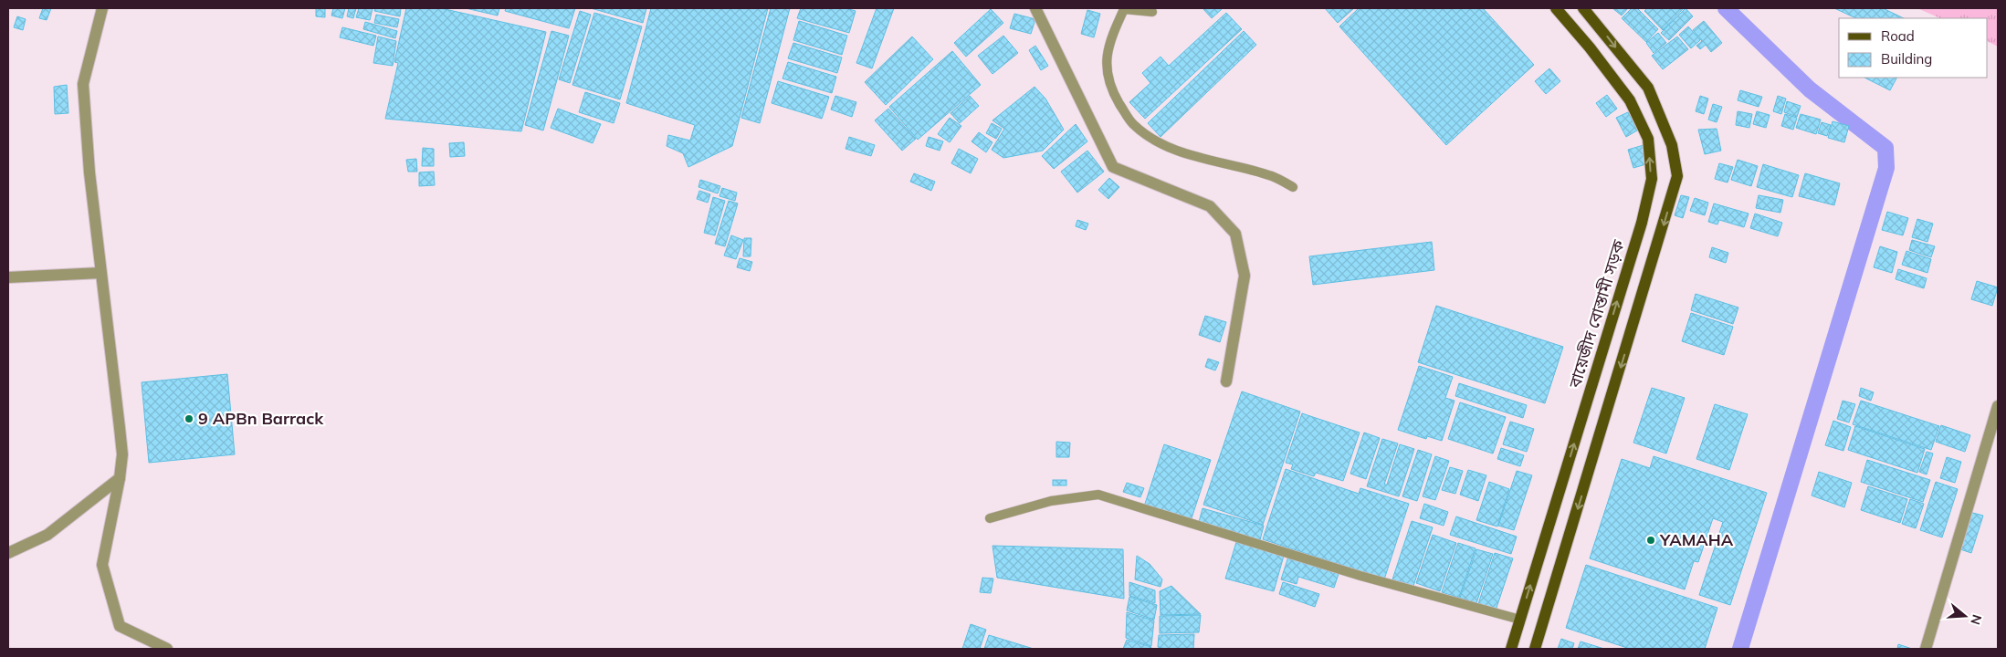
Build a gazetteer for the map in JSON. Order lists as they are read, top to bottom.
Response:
{
  "streets": {
    "main road": ["বায়েজীদ বোস্তামী সড়ক"]
  },
  "places": ["9 APBn Barrack", "YAMAHA"],
  "legend": ["Road", "Building"],
  "north": "right"
}
